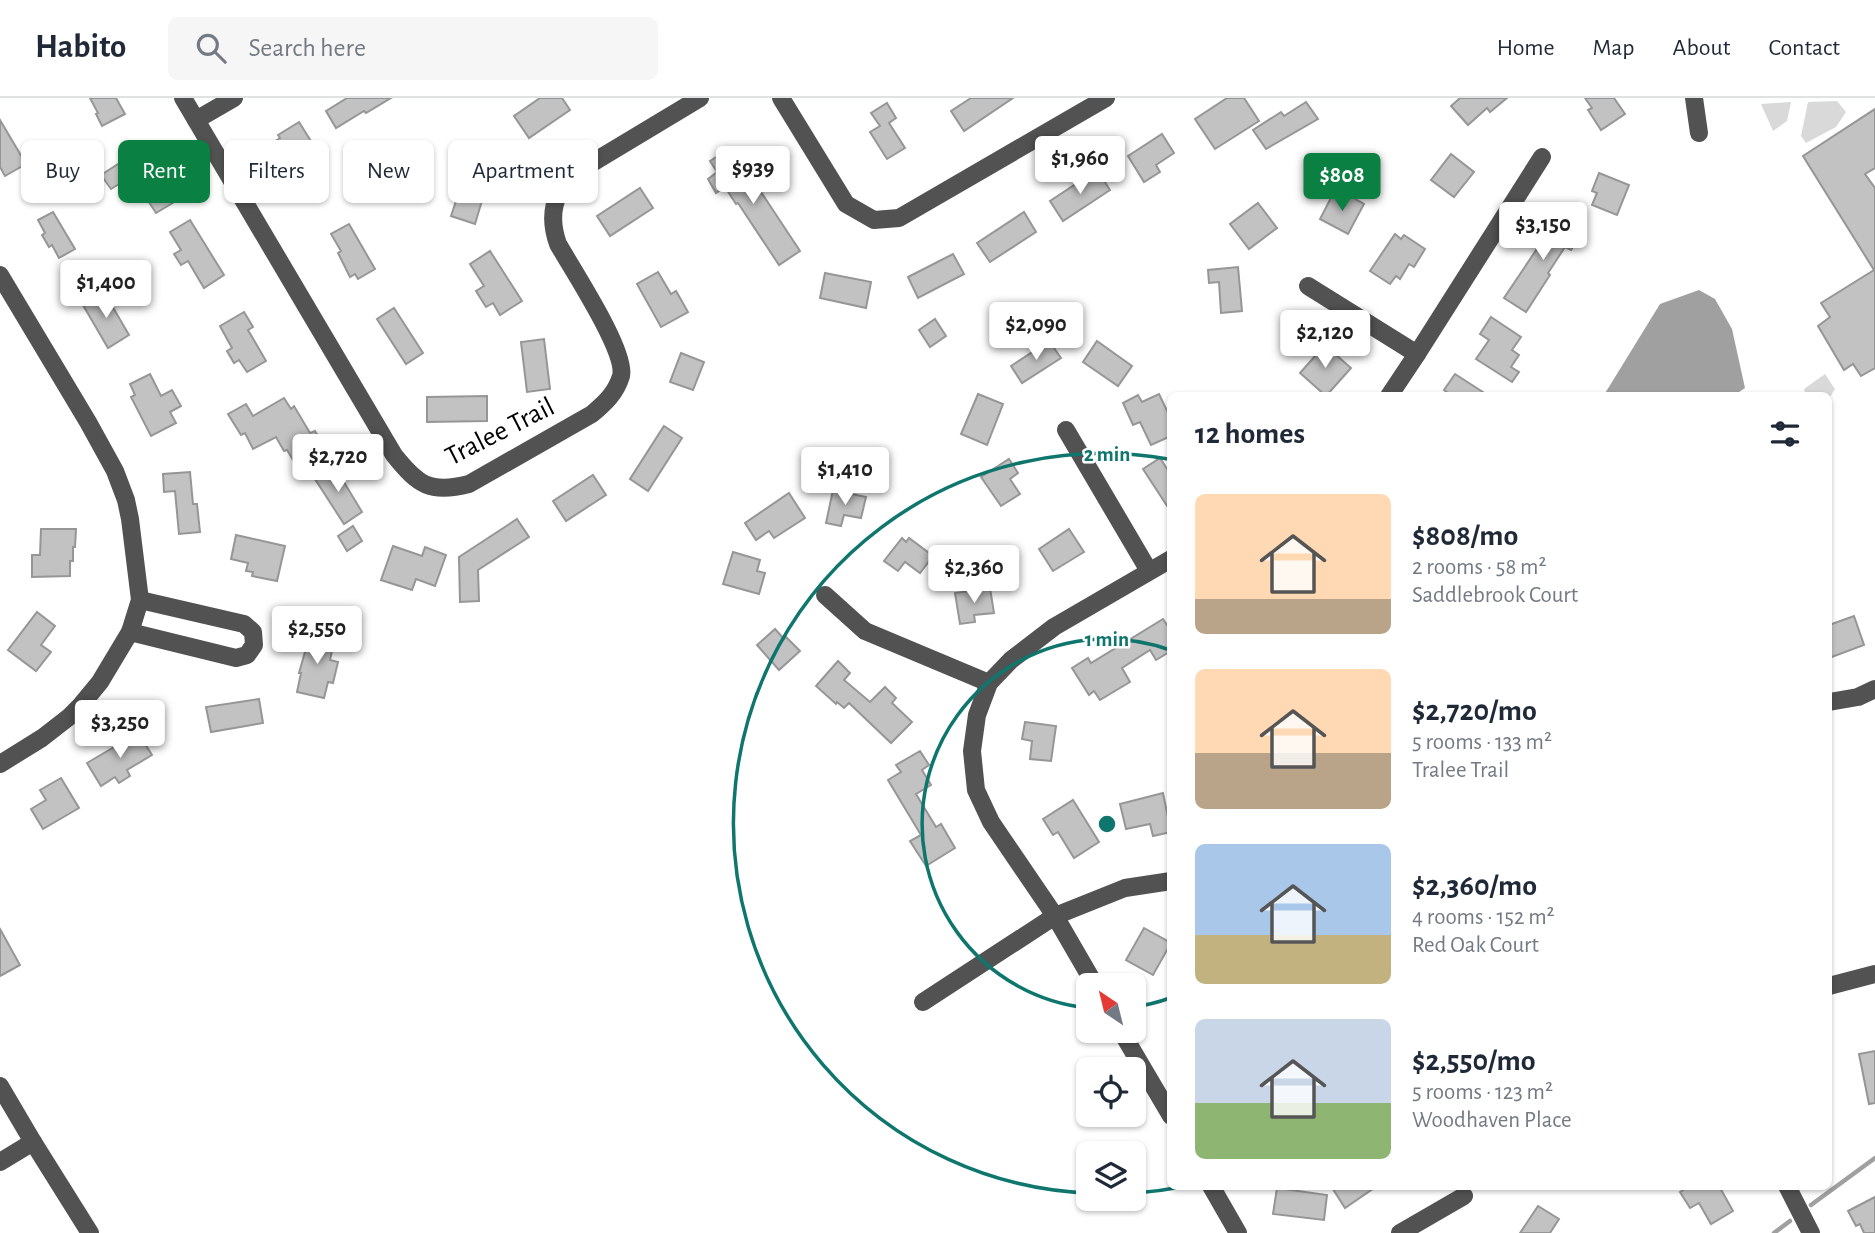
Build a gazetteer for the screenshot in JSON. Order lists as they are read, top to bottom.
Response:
{
  "streets": {
    "street": ["Tralee Trail"]
  },
  "north": "top left",
  "page": {
    "header": "Habito",
    "search": "Search here",
    "nav": [
      "Home",
      "Map",
      "About",
      "Contact"
    ],
    "price": [
      "$1,960",
      "$939",
      "$808",
      "$3,150",
      "$1,400",
      "$2,090",
      "$2,120",
      "$2,720",
      "$1,410",
      "$2,360",
      "$2,550",
      "$3,250"
    ],
    "chip": [
      "Buy",
      "Rent",
      "Filters",
      "New",
      "Apartment"
    ],
    "heading": "12 homes",
    "list": [
      {
        "name": "$808/mo",
        "note": "2 rooms · 58 m² · Saddlebrook Court"
      },
      {
        "name": "$2,720/mo",
        "note": "5 rooms · 133 m² · Tralee Trail"
      },
      {
        "name": "$2,360/mo",
        "note": "4 rooms · 152 m² · Red Oak Court"
      },
      {
        "name": "$2,550/mo",
        "note": "5 rooms · 123 m² · Woodhaven Place"
      }
    ]
  },
  "rings": ["2 min", "1 min"]
}
